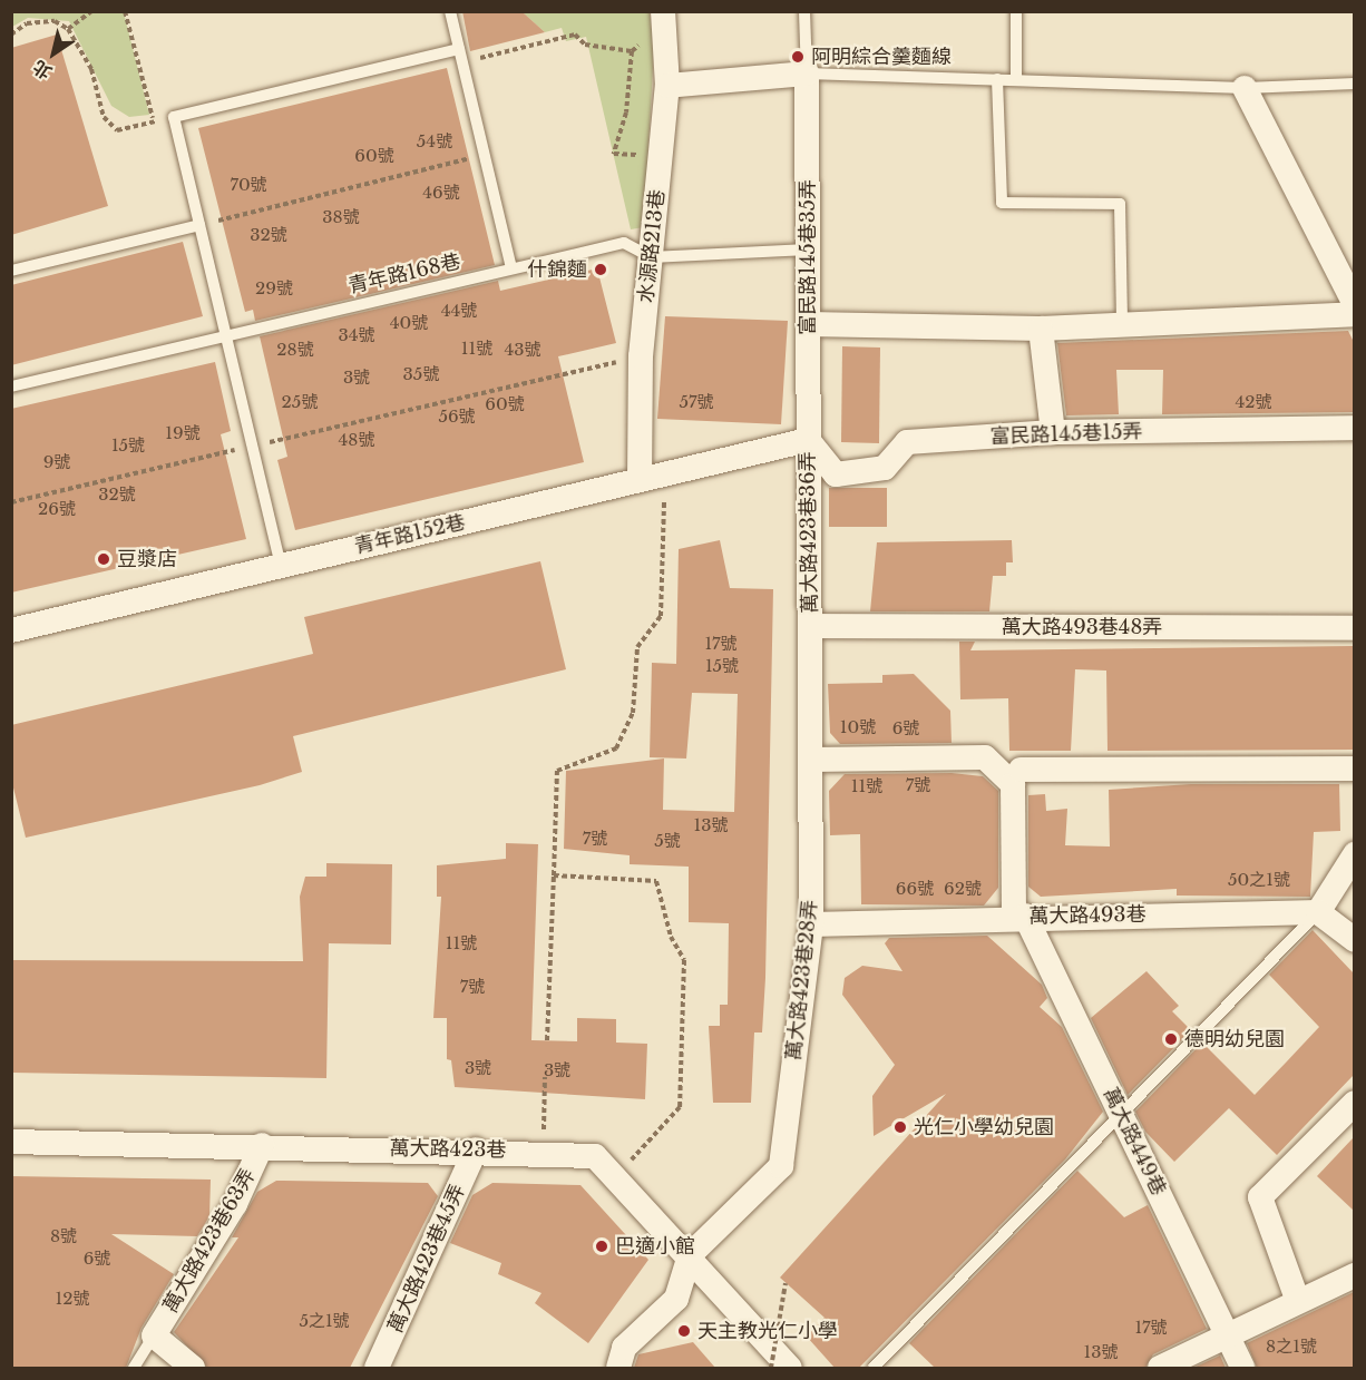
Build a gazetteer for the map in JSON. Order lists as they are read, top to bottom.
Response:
{
  "streets": {
    "street": [
      "水源路213巷",
      "富民路145巷35弄",
      "富民路145巷15弄",
      "萬大路423巷36弄",
      "青年路152巷",
      "萬大路493巷48弄",
      "萬大路493巷",
      "萬大路423巷28弄",
      "萬大路449巷",
      "萬大路423巷",
      "萬大路423巷63弄",
      "萬大路423巷45弄"
    ],
    "lane": ["青年路168巷"]
  },
  "crossings": [
    ["水源路213巷", "青年路168巷"],
    ["水源路213巷", "青年路152巷"],
    ["富民路145巷35弄", "青年路168巷"],
    ["富民路145巷35弄", "富民路145巷15弄"],
    ["富民路145巷35弄", "萬大路423巷36弄"],
    ["富民路145巷35弄", "青年路152巷"],
    ["富民路145巷15弄", "萬大路423巷36弄"],
    ["富民路145巷15弄", "青年路152巷"],
    ["萬大路423巷36弄", "青年路152巷"],
    ["萬大路423巷36弄", "萬大路493巷48弄"],
    ["萬大路423巷36弄", "萬大路423巷28弄"],
    ["萬大路493巷48弄", "萬大路423巷28弄"],
    ["萬大路493巷", "萬大路423巷28弄"],
    ["萬大路493巷", "萬大路449巷"],
    ["萬大路423巷28弄", "萬大路423巷"],
    ["萬大路423巷", "萬大路423巷63弄"],
    ["萬大路423巷", "萬大路423巷45弄"]
  ],
  "places": [
    "阿明綜合羹麵線",
    "什錦麵",
    "豆漿店",
    "德明幼兒園",
    "光仁小學幼兒園",
    "巴適小館",
    "天主教光仁小學"
  ],
  "house_numbers": [
    "54號",
    "60號",
    "70號",
    "46號",
    "38號",
    "32號",
    "29號",
    "44號",
    "40號",
    "34號",
    "11號",
    "28號",
    "43號",
    "35號",
    "3號",
    "25號",
    "57號",
    "42號",
    "60號",
    "56號",
    "19號",
    "48號",
    "15號",
    "9號",
    "32號",
    "26號",
    "17號",
    "15號",
    "10號",
    "6號",
    "7號",
    "11號",
    "13號",
    "7號",
    "5號",
    "50之1號",
    "66號",
    "62號",
    "11號",
    "7號",
    "3號",
    "3號",
    "8號",
    "6號",
    "12號",
    "5之1號",
    "17號",
    "8之1號",
    "13號"
  ],
  "north": "bottom left"
}
